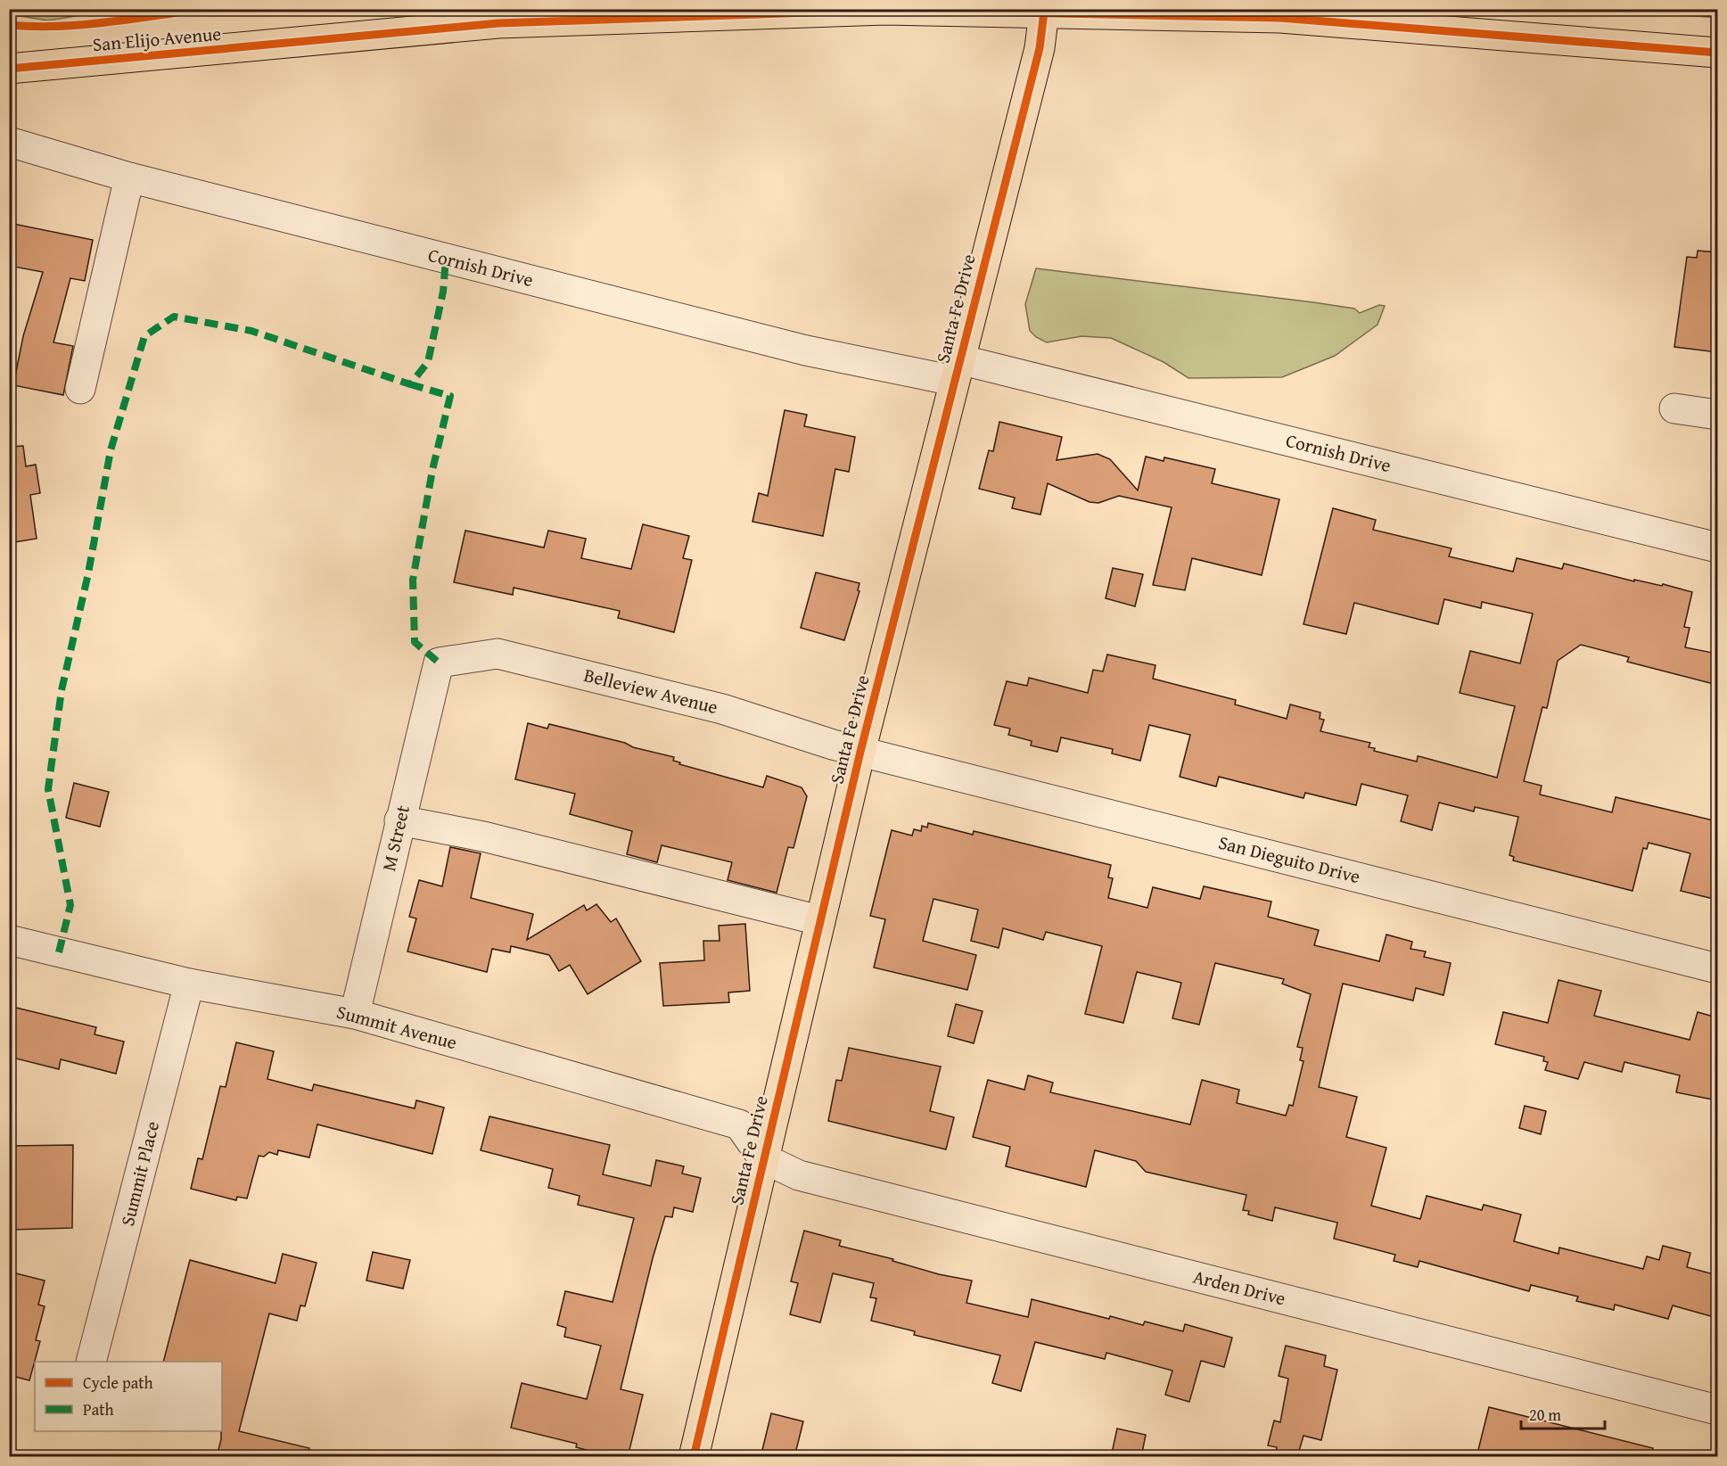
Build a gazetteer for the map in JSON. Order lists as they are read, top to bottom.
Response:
{
  "streets": {
    "main road": ["San Elijo Avenue", "Santa Fe Drive"],
    "street": [
      "Cornish Drive",
      "Belleview Avenue",
      "M Street",
      "San Dieguito Drive",
      "Summit Avenue",
      "Summit Place",
      "Arden Drive"
    ]
  },
  "crossings": [
    ["San Elijo Avenue", "Santa Fe Drive"],
    ["Cornish Drive", "Santa Fe Drive"],
    ["Santa Fe Drive", "Belleview Avenue"],
    ["Santa Fe Drive", "San Dieguito Drive"],
    ["Santa Fe Drive", "Summit Avenue"],
    ["Santa Fe Drive", "Arden Drive"],
    ["Belleview Avenue", "M Street"],
    ["Belleview Avenue", "San Dieguito Drive"],
    ["M Street", "Summit Avenue"],
    ["Summit Avenue", "Summit Place"],
    ["Summit Avenue", "Arden Drive"]
  ],
  "legend": ["Cycle path", "Path"],
  "scale_bar": "20 m"
}
